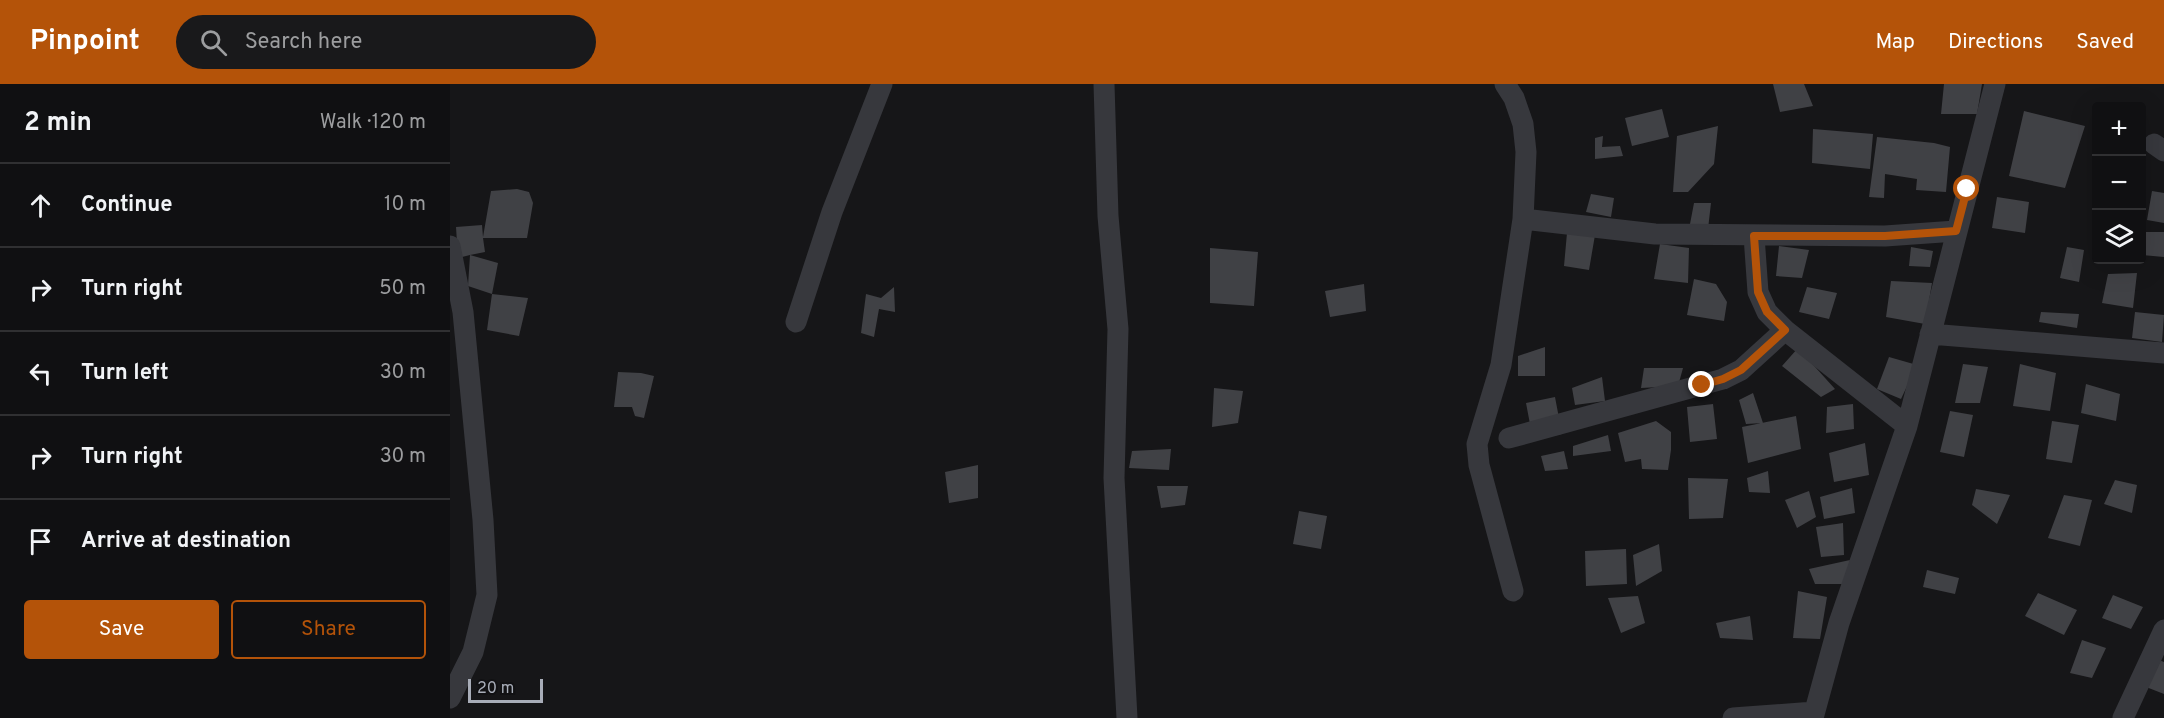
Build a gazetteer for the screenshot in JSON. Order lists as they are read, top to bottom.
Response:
{
  "scale_bar": "20 m",
  "page": {
    "header": "Pinpoint",
    "search": "Search here",
    "nav": ["Map", "Directions", "Saved"],
    "heading": ["2 min", "Walk · 120 m"],
    "map_buttons": ["+", "−"],
    "list": [
      ["Continue", "10 m"],
      ["Turn right", "50 m"],
      ["Turn left", "30 m"],
      ["Turn right", "30 m"],
      "Arrive at destination"
    ],
    "buttons": ["Save", "Share"],
    "scale": "20 m"
  }
}
